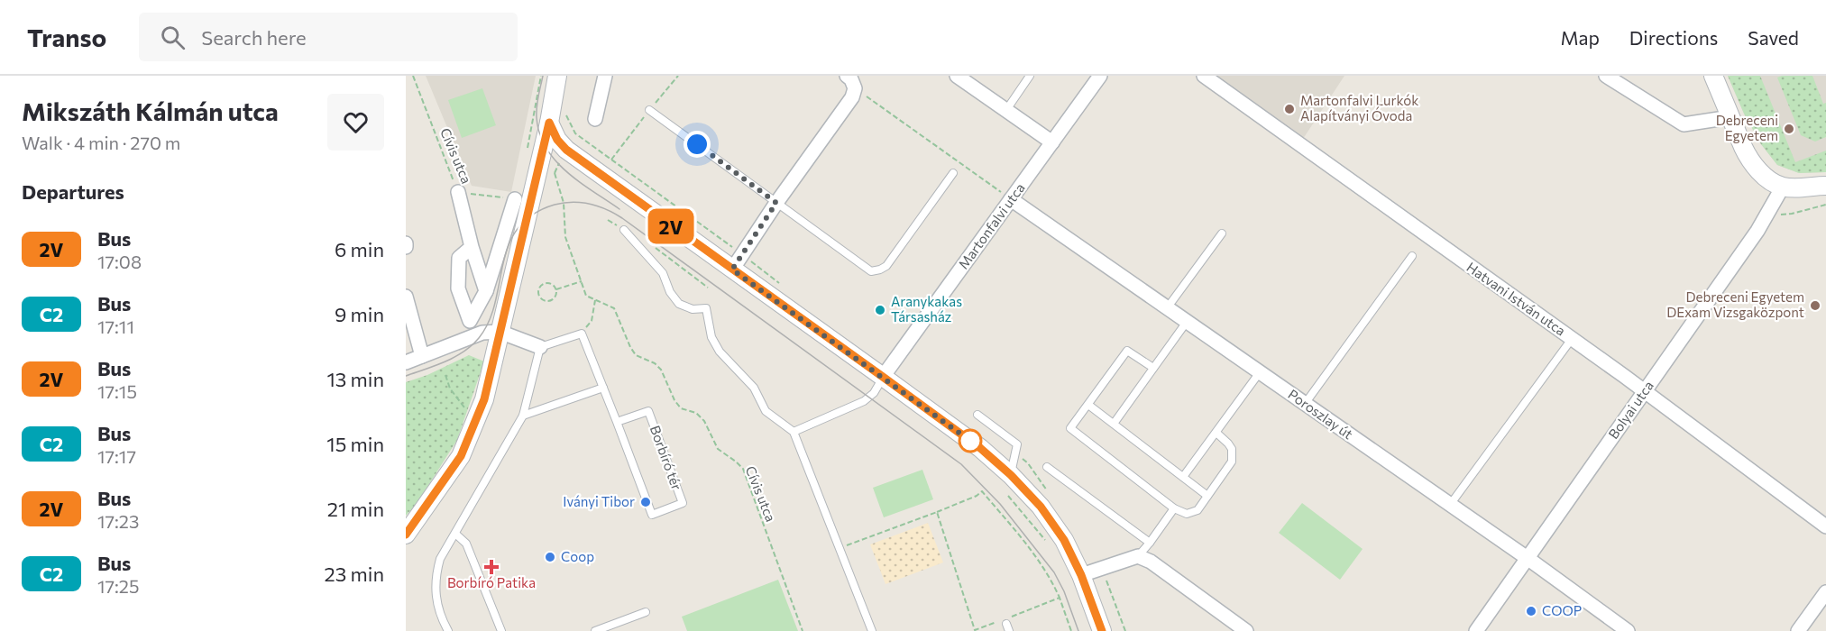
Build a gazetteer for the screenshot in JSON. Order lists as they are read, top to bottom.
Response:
{
  "streets": {
    "street": [
      "Martonfalvi utca",
      "Hatvani István utca",
      "Bolyai utca",
      "Poroszlay út"
    ],
    "lane": ["Borbíró tér"],
    "path": ["Cívis utca"]
  },
  "crossings": [
    ["Martonfalvi utca", "Poroszlay út"],
    ["Hatvani István utca", "Bolyai utca"],
    ["Bolyai utca", "Poroszlay út"]
  ],
  "places": {
    "other": [
      "Martonfalvi Lurkók Alapítványi Óvoda",
      "Debreceni Egyetem",
      "Debreceni Egyetem DExam Vizsgaközpont",
      "Aranykakas Társasház",
      "Iványi Tibor",
      "Coop",
      "COOP"
    ],
    "health": ["Borbíró Patika"]
  },
  "lines": ["bus line 2V"],
  "page": {
    "header": "Transo",
    "search": "Search here",
    "nav": ["Map", "Directions", "Saved"],
    "heading": [
      ["Mikszáth Kálmán utca", "Walk · 4 min · 270 m"],
      "Departures"
    ],
    "on_map": "2V",
    "list": [
      {
        "mark": "2V",
        "name": "Bus",
        "note": "17:08",
        "value": "6 min"
      },
      {
        "mark": "C2",
        "name": "Bus",
        "note": "17:11",
        "value": "9 min"
      },
      {
        "mark": "2V",
        "name": "Bus",
        "note": "17:15",
        "value": "13 min"
      },
      {
        "mark": "C2",
        "name": "Bus",
        "note": "17:17",
        "value": "15 min"
      },
      {
        "mark": "2V",
        "name": "Bus",
        "note": "17:23",
        "value": "21 min"
      },
      {
        "mark": "C2",
        "name": "Bus",
        "note": "17:25",
        "value": "23 min"
      }
    ]
  }
}
